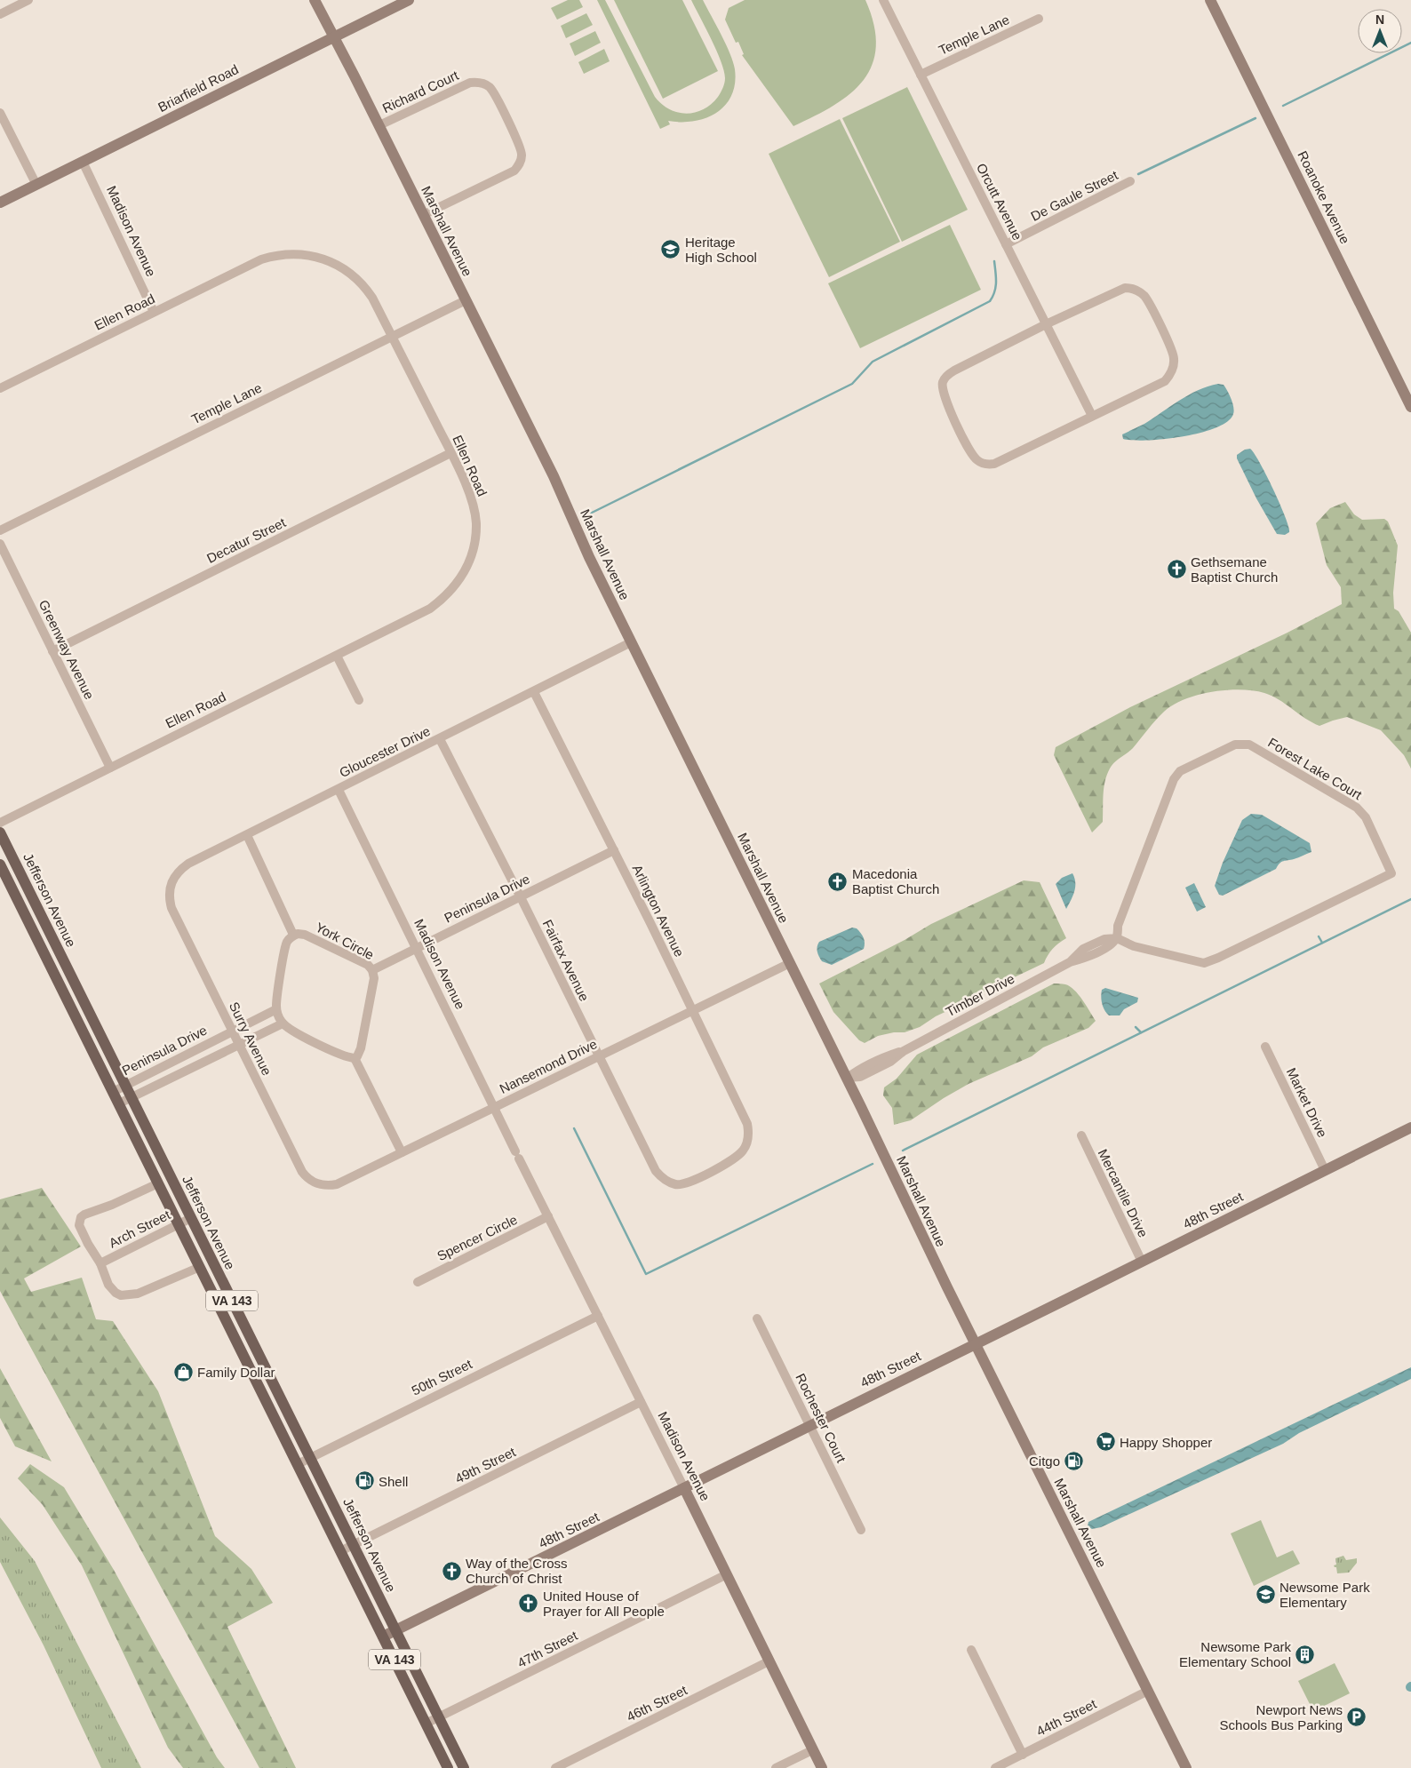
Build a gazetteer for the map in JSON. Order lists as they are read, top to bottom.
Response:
{
  "streets": {
    "main road": ["Jefferson Avenue", "VA 143"],
    "street": [
      "Temple Lane",
      "Briarfield Road",
      "Richard Court",
      "De Gaule Street",
      "Roanoke Avenue",
      "Orcutt Avenue",
      "Madison Avenue",
      "Marshall Avenue",
      "Ellen Road",
      "Decatur Street",
      "Greenway Avenue",
      "Gloucester Drive",
      "Forest Lake Court",
      "Peninsula Drive",
      "Arlington Avenue",
      "York Circle",
      "Fairfax Avenue",
      "Timber Drive",
      "Surry Avenue",
      "Nansemond Drive",
      "Market Drive",
      "Mercantile Drive",
      "48th Street",
      "Arch Street",
      "Spencer Circle",
      "50th Street",
      "Rochester Court",
      "49th Street",
      "47th Street",
      "46th Street",
      "44th Street"
    ]
  },
  "crossings": [
    ["Temple Lane", "Orcutt Avenue"],
    ["Temple Lane", "Marshall Avenue"],
    ["Temple Lane", "Ellen Road"],
    ["Briarfield Road", "Madison Avenue"],
    ["Briarfield Road", "Marshall Avenue"],
    ["Richard Court", "Marshall Avenue"],
    ["De Gaule Street", "Orcutt Avenue"],
    ["Madison Avenue", "Ellen Road"],
    ["Madison Avenue", "Gloucester Drive"],
    ["Madison Avenue", "Peninsula Drive"],
    ["Madison Avenue", "Nansemond Drive"],
    ["Madison Avenue", "48th Street"],
    ["Madison Avenue", "Spencer Circle"],
    ["Madison Avenue", "50th Street"],
    ["Madison Avenue", "49th Street"],
    ["Madison Avenue", "47th Street"],
    ["Madison Avenue", "46th Street"],
    ["Marshall Avenue", "Gloucester Drive"],
    ["Marshall Avenue", "Timber Drive"],
    ["Marshall Avenue", "Nansemond Drive"],
    ["Marshall Avenue", "48th Street"],
    ["Marshall Avenue", "44th Street"],
    ["Ellen Road", "Decatur Street"],
    ["Ellen Road", "Greenway Avenue"],
    ["Decatur Street", "Greenway Avenue"],
    ["Gloucester Drive", "Arlington Avenue"],
    ["Gloucester Drive", "York Circle"],
    ["Gloucester Drive", "Fairfax Avenue"],
    ["Gloucester Drive", "Surry Avenue"],
    ["Forest Lake Court", "Timber Drive"],
    ["Peninsula Drive", "Jefferson Avenue"],
    ["Peninsula Drive", "Arlington Avenue"],
    ["Peninsula Drive", "York Circle"],
    ["Peninsula Drive", "Fairfax Avenue"],
    ["Peninsula Drive", "Surry Avenue"],
    ["Jefferson Avenue", "48th Street"],
    ["Jefferson Avenue", "Arch Street"],
    ["Jefferson Avenue", "50th Street"],
    ["Jefferson Avenue", "49th Street"],
    ["Jefferson Avenue", "47th Street"],
    ["Arlington Avenue", "Fairfax Avenue"],
    ["Arlington Avenue", "Nansemond Drive"],
    ["Fairfax Avenue", "Nansemond Drive"],
    ["Surry Avenue", "Nansemond Drive"],
    ["Market Drive", "48th Street"],
    ["Mercantile Drive", "48th Street"],
    ["48th Street", "Rochester Court"]
  ],
  "places": {
    "school or university": ["Heritage High School", "Newsome Park Elementary"],
    "church": [
      "Gethsemane Baptist Church",
      "Macedonia Baptist Church",
      "Way of the Cross Church of Christ",
      "United House of Prayer for All People"
    ],
    "shop": ["Family Dollar"],
    "supermarket": ["Happy Shopper"],
    "fuel station": ["Citgo", "Shell"],
    "building": ["Newsome Park Elementary School"],
    "parking": ["Newport News Schools Bus Parking"]
  },
  "north": "top"
}
